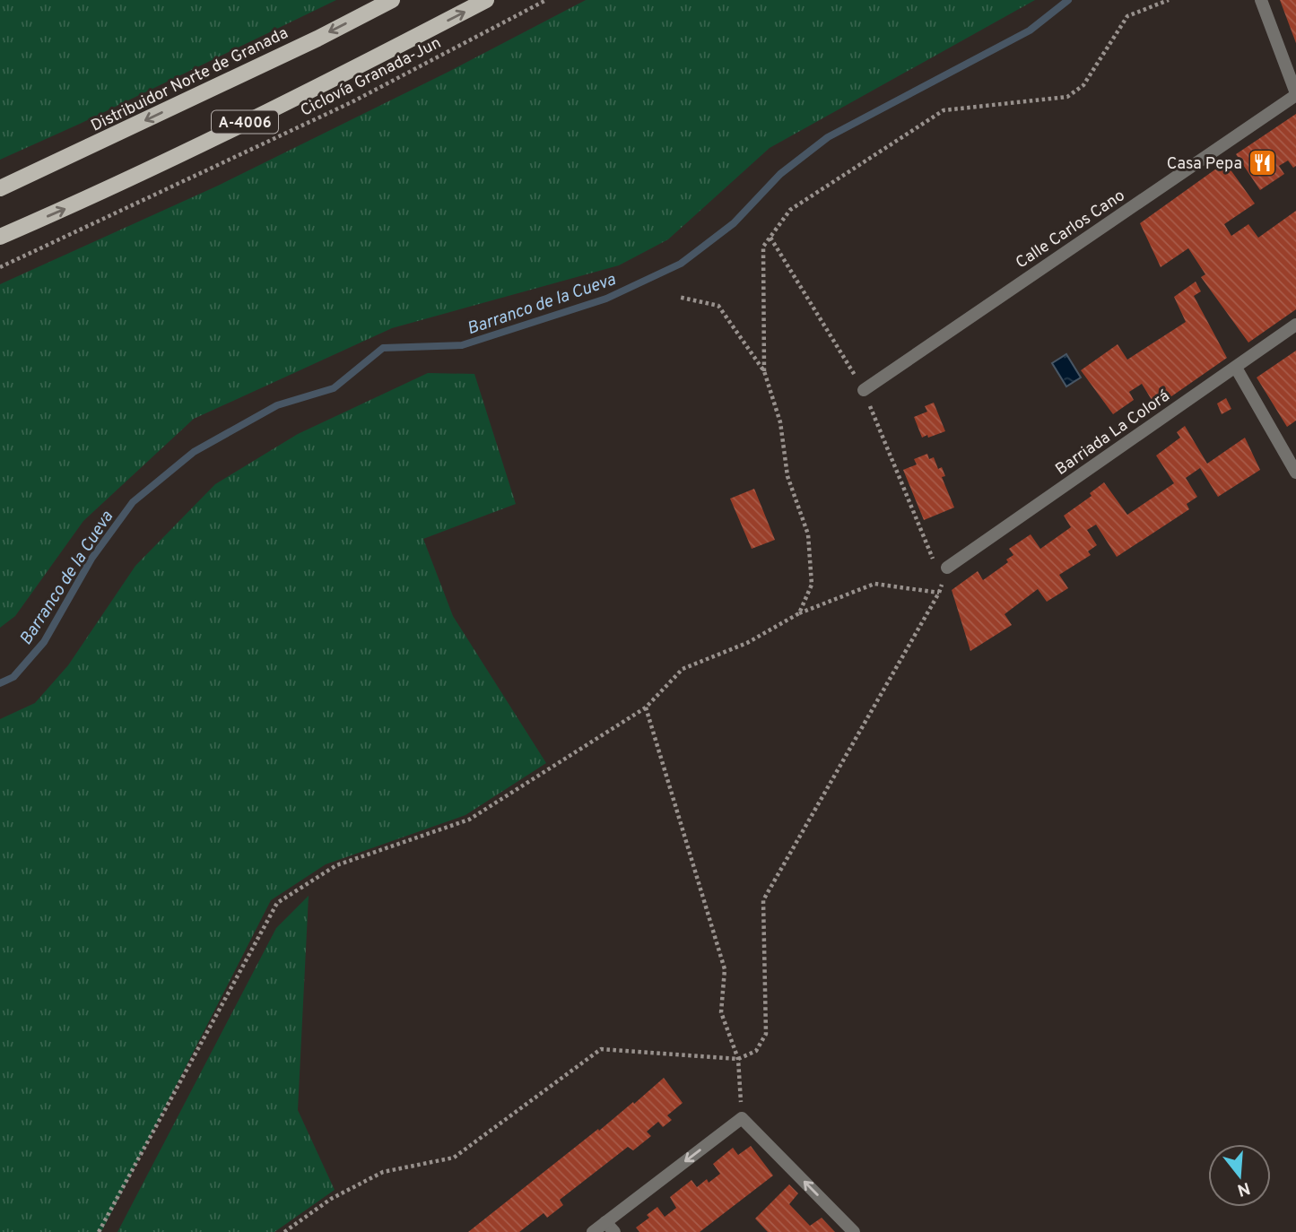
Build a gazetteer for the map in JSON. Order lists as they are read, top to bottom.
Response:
{
  "streets": {
    "main road": ["Distribuidor Norte de Granada", "A-4006"],
    "street": ["Calle Carlos Cano", "Barriada La Colorá"],
    "path": ["Ciclovía Granada-Jun"]
  },
  "water": ["Barranco de la Cueva"],
  "places": {
    "restaurant": ["Casa Pepa"]
  },
  "north": "bottom"
}
